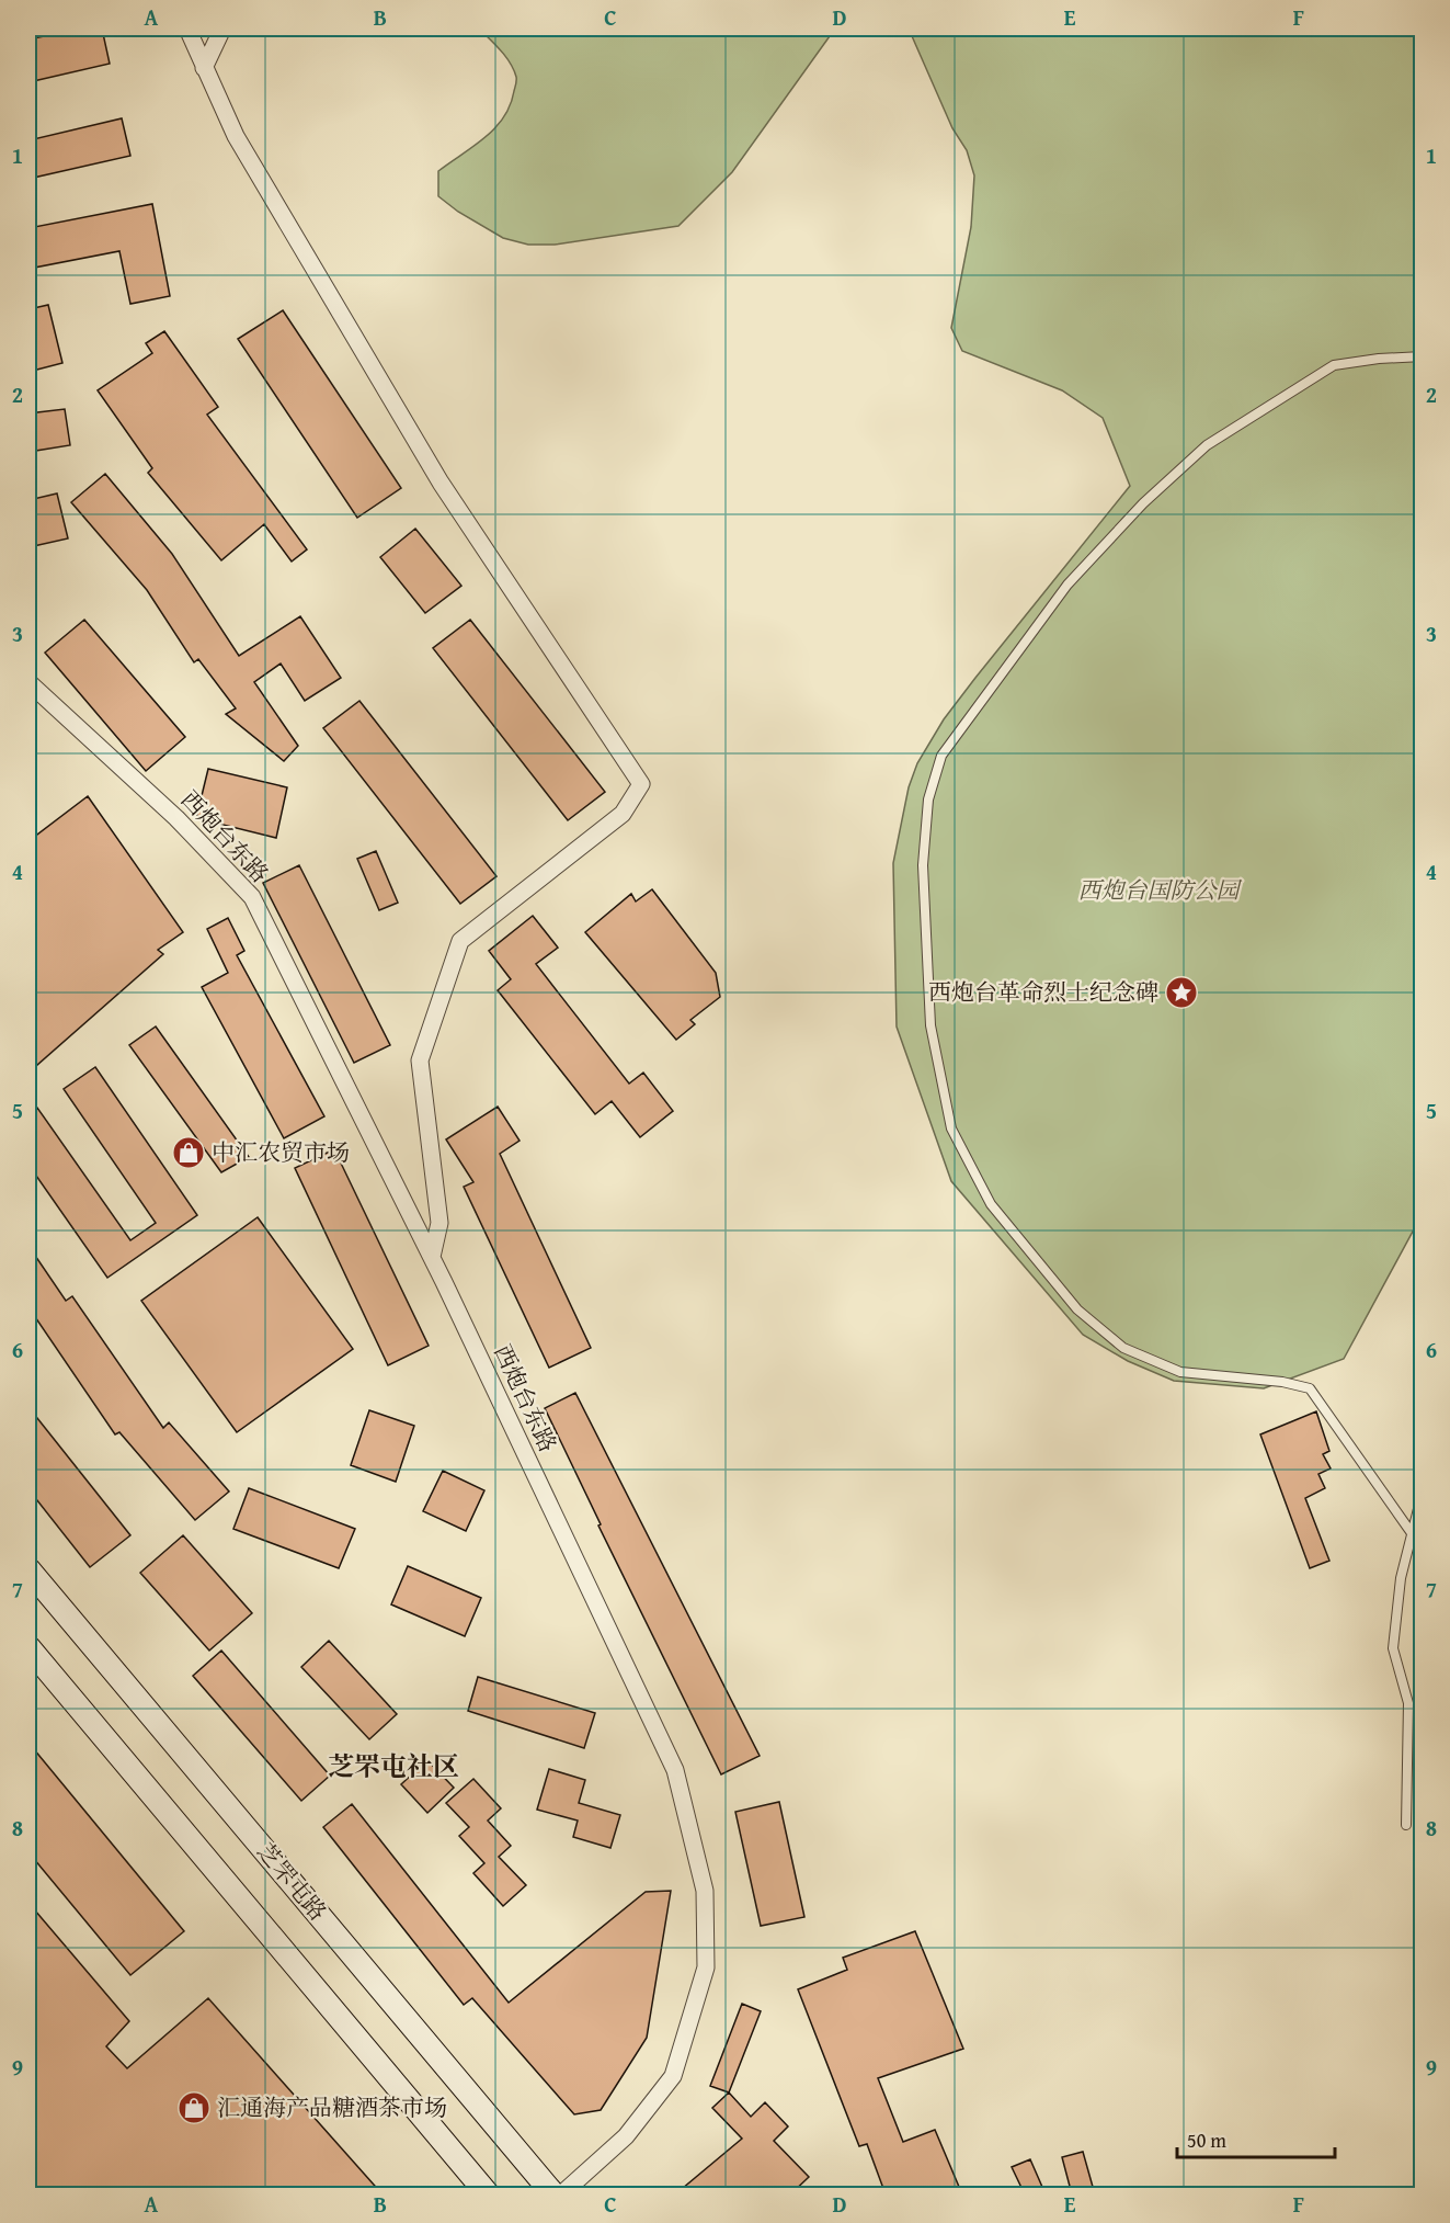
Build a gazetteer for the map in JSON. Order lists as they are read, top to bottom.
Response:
{
  "streets": {
    "main road": ["芝罘屯路"],
    "street": ["西炮台东路"]
  },
  "districts": ["芝罘屯社区"],
  "parks": ["西炮台国防公园"],
  "places": {
    "place": ["西炮台革命烈士纪念碑"],
    "shop": ["中汇农贸市场", "汇通海产品糖酒茶市场"]
  },
  "scale_bar": "50 m",
  "grid": {
    "columns": [
      "A",
      "B",
      "C",
      "D",
      "E",
      "F"
    ],
    "rows": [
      "1",
      "2",
      "3",
      "4",
      "5",
      "6",
      "7",
      "8",
      "9"
    ]
  }
}
